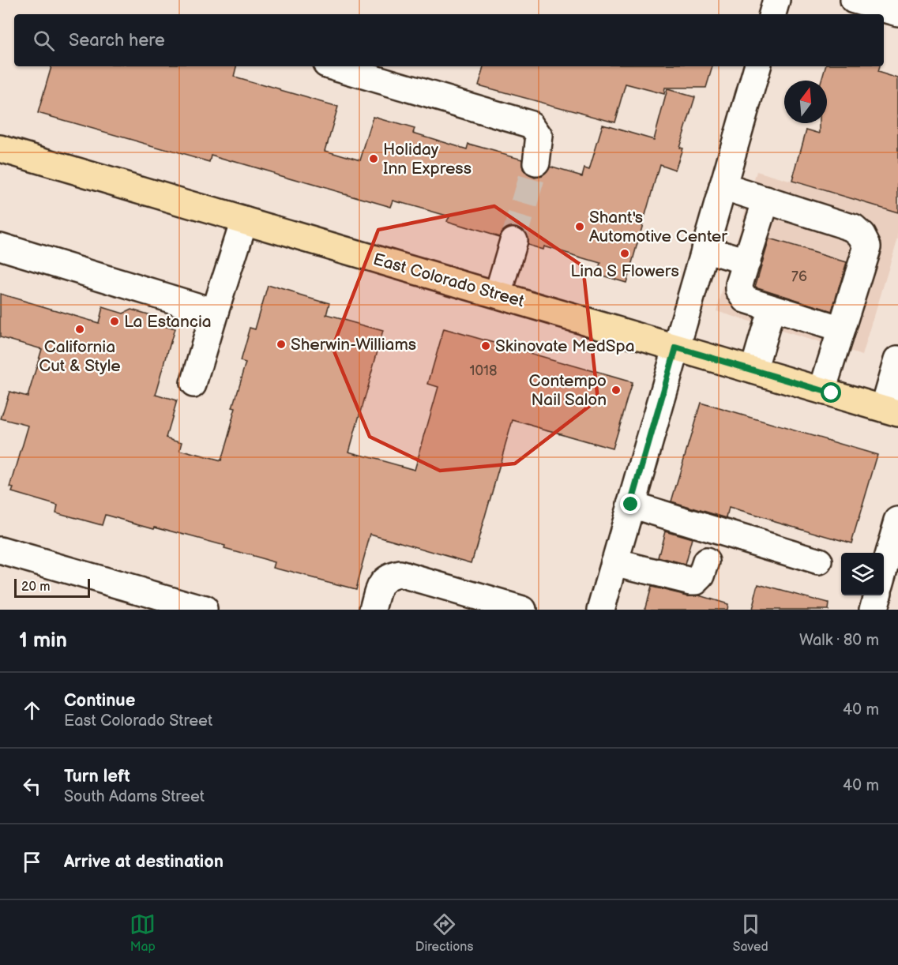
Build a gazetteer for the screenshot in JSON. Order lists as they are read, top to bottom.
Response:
{
  "streets": {
    "main road": ["East Colorado Street"]
  },
  "places": [
    "Holiday Inn Express",
    "Shant's Automotive Center",
    "Lina S Flowers",
    "La Estancia",
    "California Cut & Style",
    "Sherwin-Williams",
    "Skinovate MedSpa",
    "Contempo Nail Salon"
  ],
  "house_numbers": ["76", "1018"],
  "scale_bar": "20 m",
  "north": "top",
  "page": {
    "search": "Search here",
    "scale": "20 m",
    "heading": ["1 min", "Walk · 80 m"],
    "list": [
      ["Continue", "East Colorado Street", "40 m"],
      ["Turn left", "South Adams Street", "40 m"],
      "Arrive at destination"
    ],
    "nav": ["Map", "Directions", "Saved"]
  }
}
